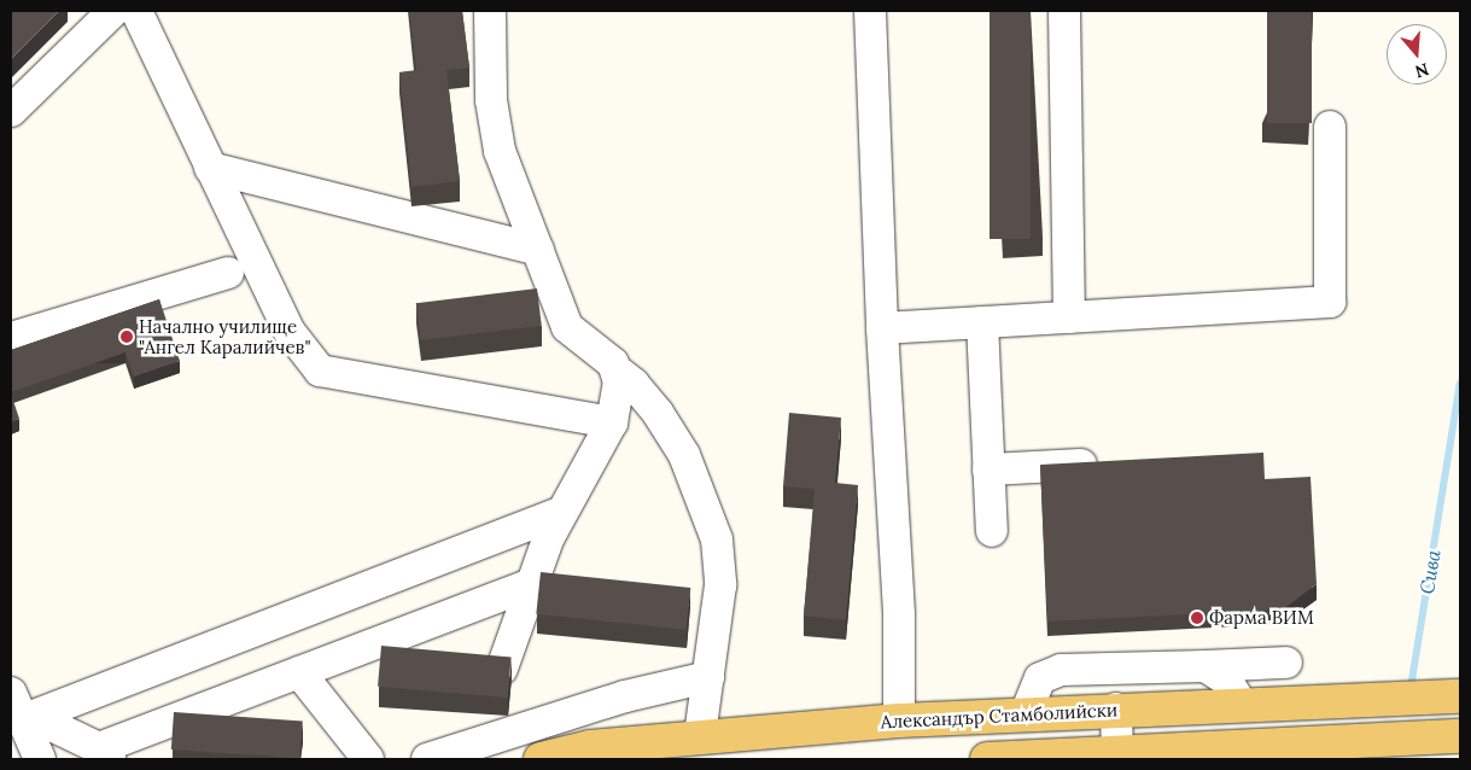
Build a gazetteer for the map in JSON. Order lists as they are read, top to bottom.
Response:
{
  "streets": {
    "main road": ["Александър Стамболийски"]
  },
  "water": ["Сива"],
  "places": ["Начално училище \"Ангел Каралийчев\"", "Фарма ВИМ"],
  "north": "bottom"
}
